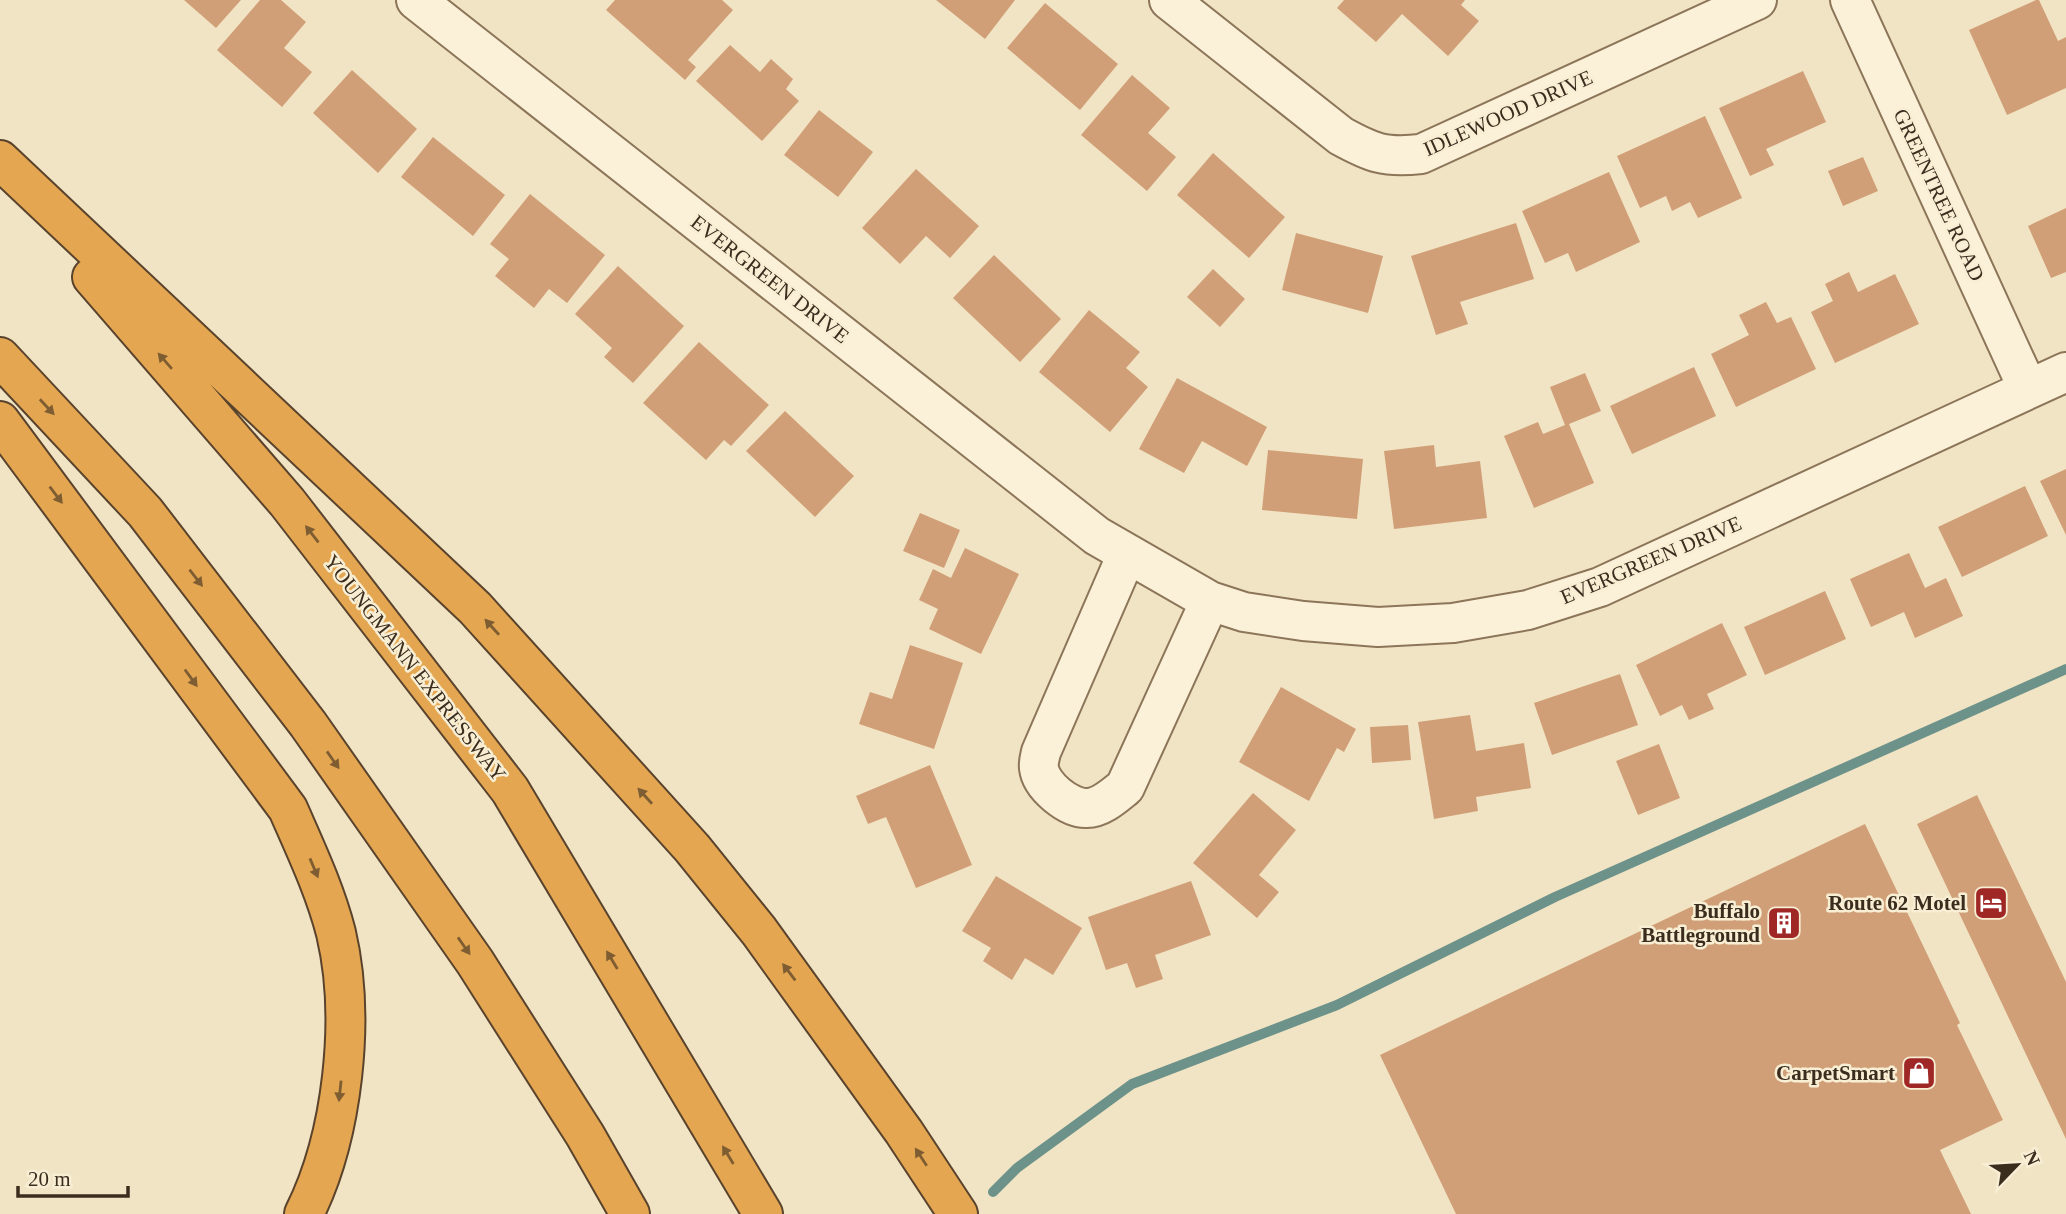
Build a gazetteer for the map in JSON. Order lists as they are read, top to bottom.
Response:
{
  "streets": {
    "highway": ["YOUNGMANN EXPRESSWAY"],
    "street": ["IDLEWOOD DRIVE", "GREENTREE ROAD", "EVERGREEN DRIVE"]
  },
  "crossings": [
    ["GREENTREE ROAD", "EVERGREEN DRIVE"]
  ],
  "places": {
    "hotel": ["Route 62 Motel"],
    "building": ["Buffalo Battleground"],
    "shop": ["CarpetSmart"]
  },
  "scale_bar": "20 m",
  "north": "top right"
}
